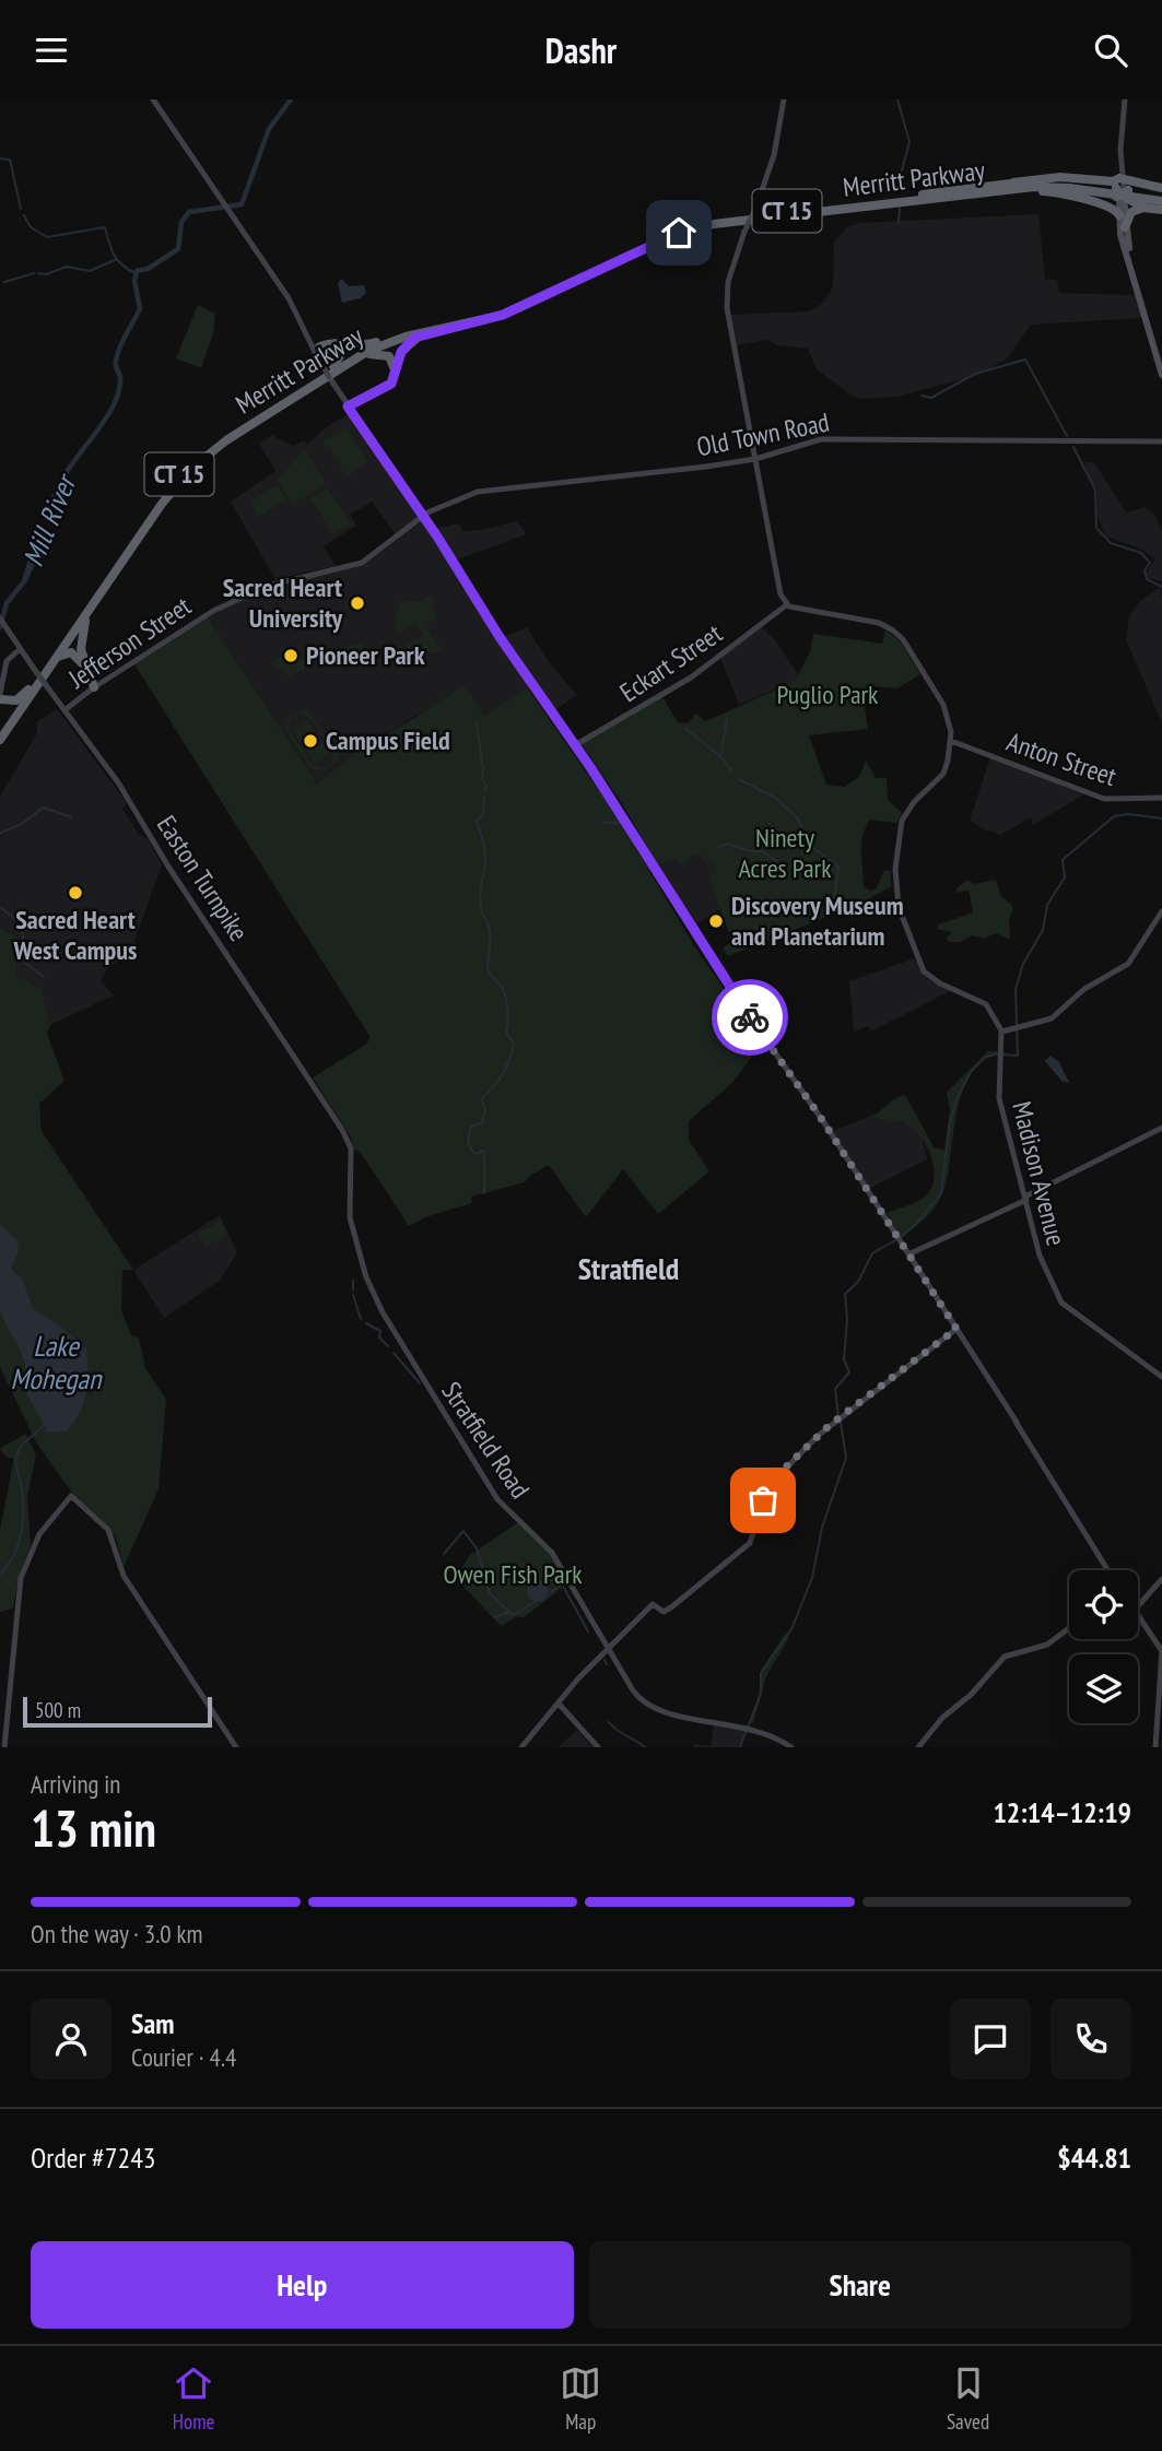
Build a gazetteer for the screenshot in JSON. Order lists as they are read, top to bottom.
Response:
{
  "streets": {
    "highway": ["Merritt Parkway", "CT 15"],
    "main road": [
      "Old Town Road",
      "Jefferson Street",
      "Eckart Street",
      "Anton Street",
      "Easton Turnpike",
      "Madison Avenue",
      "Stratfield Road"
    ]
  },
  "crossings": [
    ["Old Town Road", "Jefferson Street"],
    ["Jefferson Street", "Easton Turnpike"],
    ["Easton Turnpike", "Stratfield Road"]
  ],
  "districts": ["Stratfield"],
  "water": ["Mill River", "Lake Mohegan"],
  "parks": ["Puglio Park", "Ninety Acres Park", "Owen Fish Park"],
  "places": [
    "Sacred Heart University",
    "Pioneer Park",
    "Campus Field",
    "Sacred Heart West Campus",
    "Discovery Museum and Planetarium"
  ],
  "scale_bar": "500 m",
  "page": {
    "header": "Dashr",
    "scale": "500 m",
    "heading": ["13 min", "Arriving in", "12:14–12:19"],
    "panel": [
      "Sam",
      "Courier · 4.4",
      "Order #7243",
      "$44.81"
    ],
    "bar": "On the way · 3.0 km",
    "buttons": ["Help", "Share"],
    "tabs": ["Home", "Map", "Saved"]
  }
}
